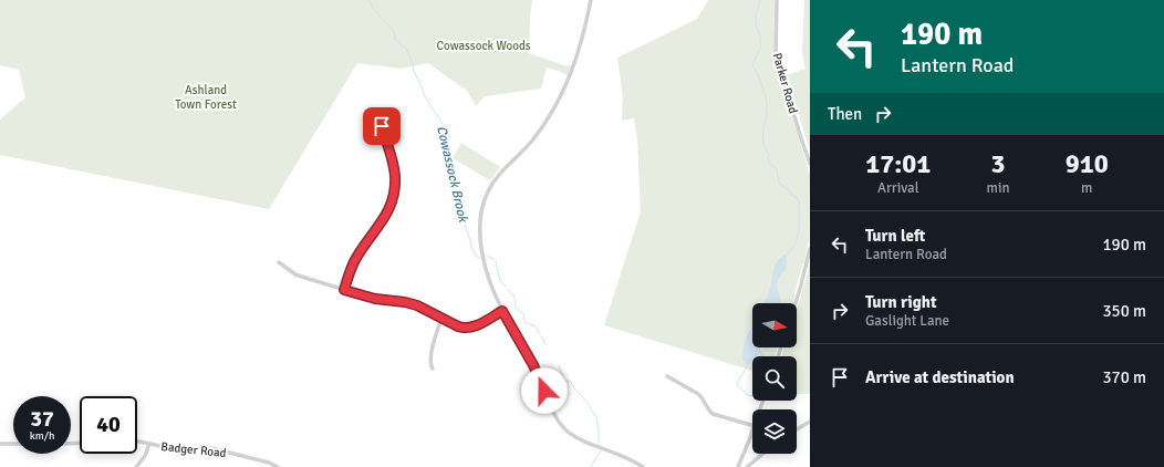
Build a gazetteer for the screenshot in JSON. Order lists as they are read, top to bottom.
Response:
{
  "streets": {
    "street": ["Parker Road", "Badger Road"]
  },
  "water": ["Cowassock Brook"],
  "parks": ["Cowassock Woods", "Ashland Town Forest"],
  "north": "right",
  "page": {
    "turn": ["190 m", "Lantern Road"],
    "then": "Then",
    "eta": [
      "17:01",
      "Arrival",
      "3",
      "min",
      "910",
      "m"
    ],
    "list": [
      {
        "name": "Turn left",
        "note": "Lantern Road",
        "value": "190 m"
      },
      {
        "name": "Turn right",
        "note": "Gaslight Lane",
        "value": "350 m"
      },
      {
        "name": "Arrive at destination",
        "value": "370 m"
      }
    ],
    "speed": "37 km/h",
    "limit": "40"
  }
}
